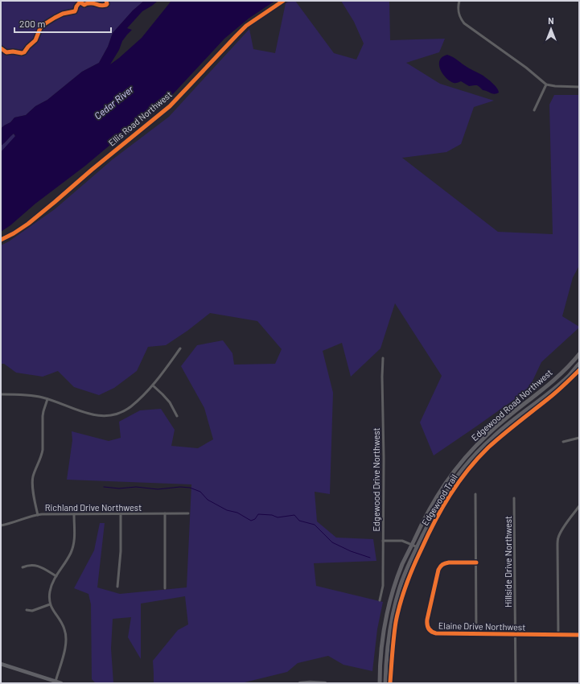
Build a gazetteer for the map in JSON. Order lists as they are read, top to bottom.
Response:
{
  "streets": {
    "main road": ["Edgewood Road Northwest"],
    "street": [
      "Ellis Road Northwest",
      "Edgewood Drive Northwest",
      "Richland Drive Northwest",
      "Hillside Drive Northwest",
      "Elaine Drive Northwest"
    ],
    "cycle path": ["Edgewood Trail"]
  },
  "crossings": [
    ["Hillside Drive Northwest", "Elaine Drive Northwest"]
  ],
  "water": ["Cedar River"],
  "scale_bar": "200 m",
  "north": "top"
}
